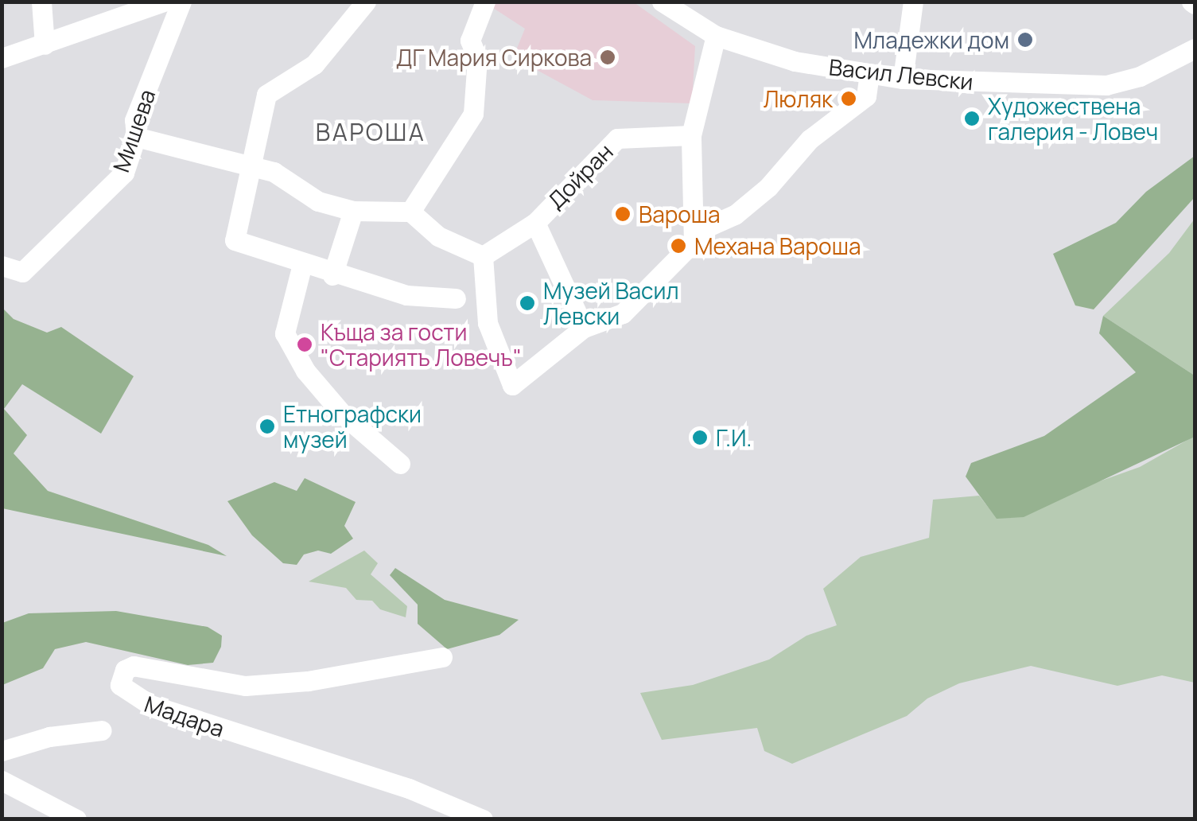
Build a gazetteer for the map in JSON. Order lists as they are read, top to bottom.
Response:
{
  "streets": {
    "street": [
      "Васил Левски",
      "Мишева",
      "Дойран",
      "Мадара"
    ]
  },
  "districts": ["ВАРОША"],
  "places": [
    "Младежки дом",
    "ДГ Мария Сиркова",
    "Люляк",
    "Художествена галерия - Ловеч",
    "Вароша",
    "Механа Вароша",
    "Музей Васил Левски",
    "Къща за гости \"Стариятъ Ловечъ\"",
    "Етнографски музей",
    "Г.И."
  ]
}
